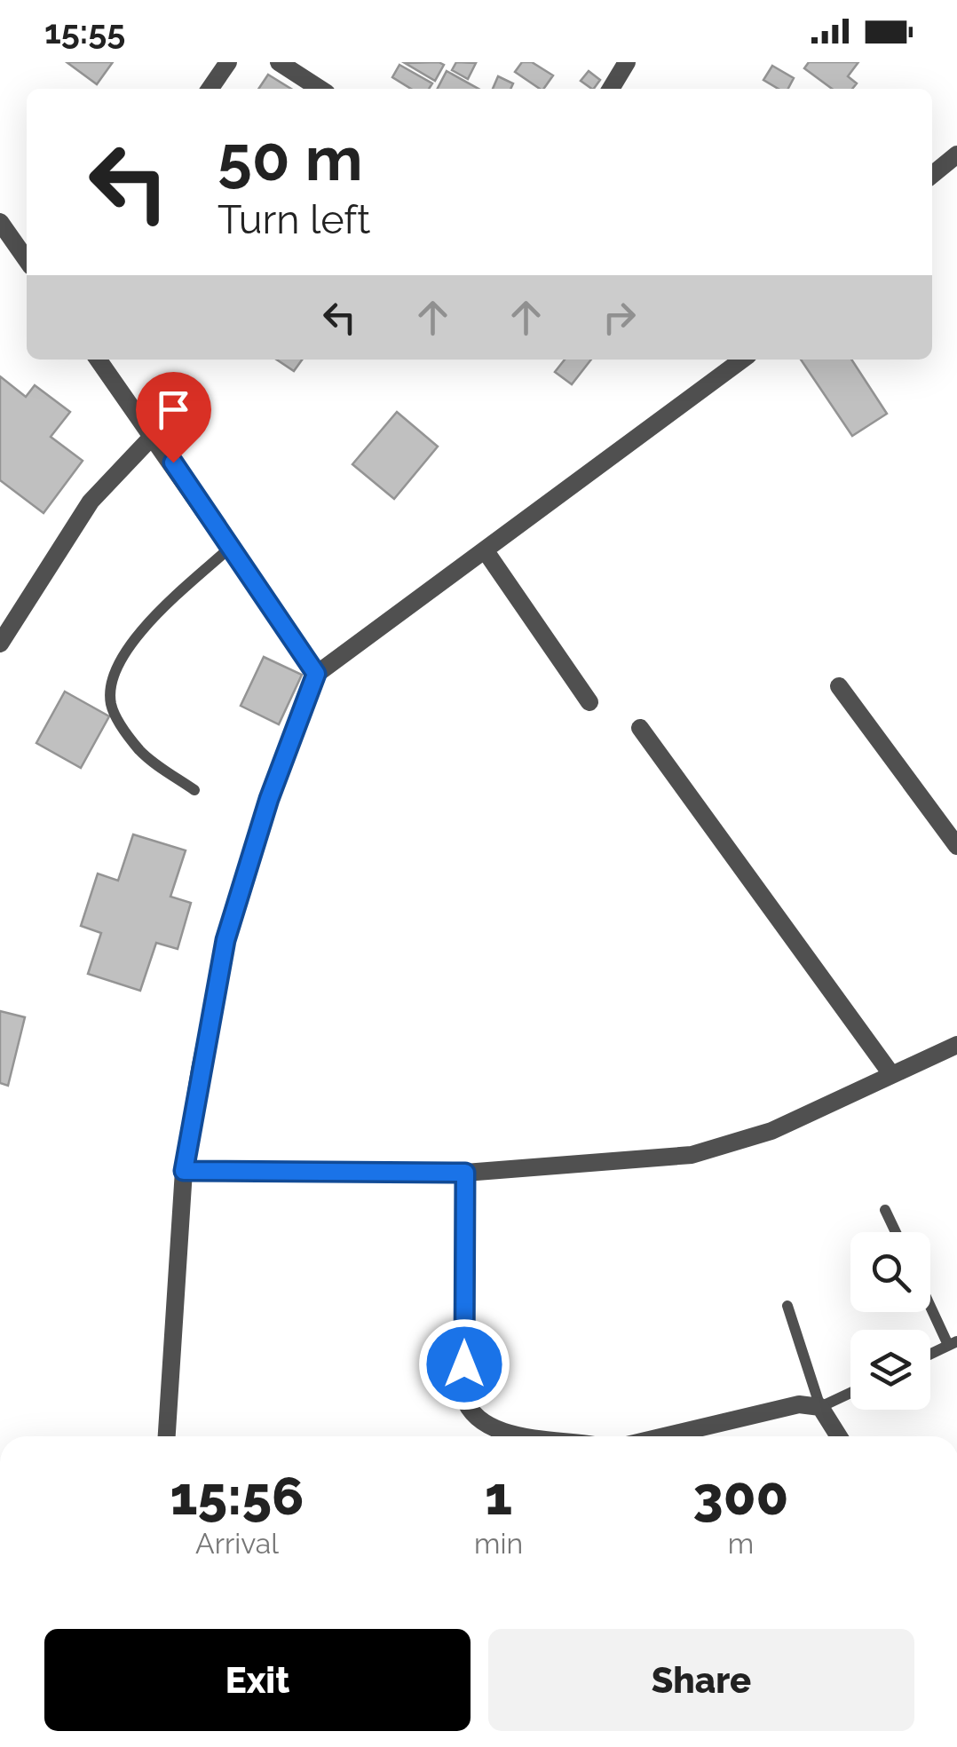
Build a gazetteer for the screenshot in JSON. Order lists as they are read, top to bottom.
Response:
{
  "page": {
    "status": "15:55",
    "turn": ["50 m", "Turn left"],
    "eta": [
      "15:56",
      "Arrival",
      "1",
      "min",
      "300",
      "m"
    ],
    "buttons": ["Exit", "Share"]
  }
}
